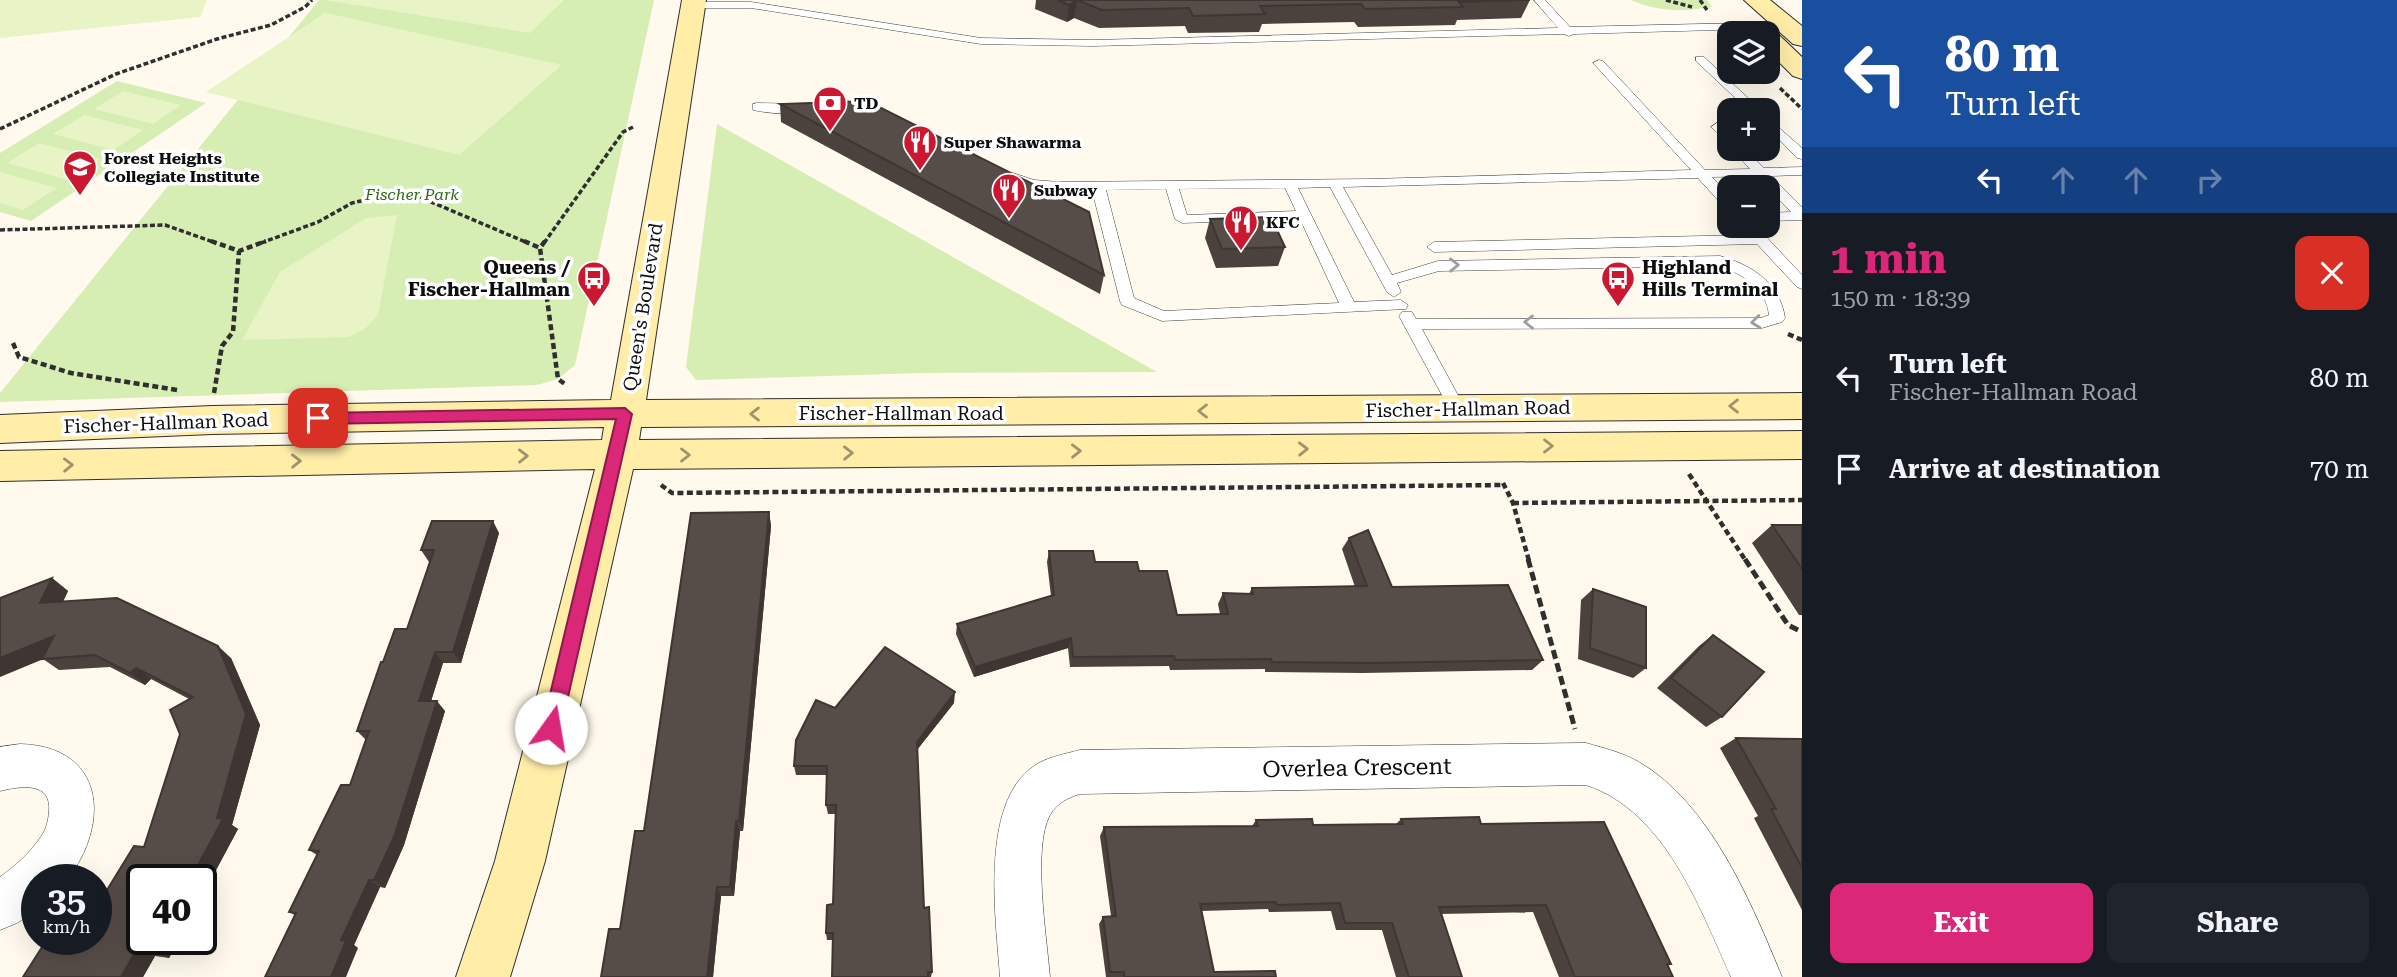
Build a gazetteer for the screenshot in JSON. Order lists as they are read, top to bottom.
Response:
{
  "streets": {
    "main road": ["Queen's Boulevard", "Fischer-Hallman Road"],
    "street": ["Overlea Crescent"]
  },
  "crossings": [
    ["Queen's Boulevard", "Fischer-Hallman Road"]
  ],
  "parks": ["Fischer Park"],
  "places": {
    "bank": ["TD"],
    "restaurant": ["Super Shawarma", "Subway", "KFC"],
    "school or university": ["Forest Heights Collegiate Institute"],
    "bus stop": ["Queens / Fischer-Hallman", "Highland Hills Terminal"]
  },
  "page": {
    "turn": ["80 m", "Turn left"],
    "map_buttons": ["+", "−"],
    "heading": ["1 min", "150 m · 18:39"],
    "list": [
      {
        "name": "Turn left",
        "note": "Fischer-Hallman Road",
        "value": "80 m"
      },
      {
        "name": "Arrive at destination",
        "value": "70 m"
      }
    ],
    "speed": "35 km/h",
    "limit": "40",
    "buttons": ["Exit", "Share"]
  }
}
